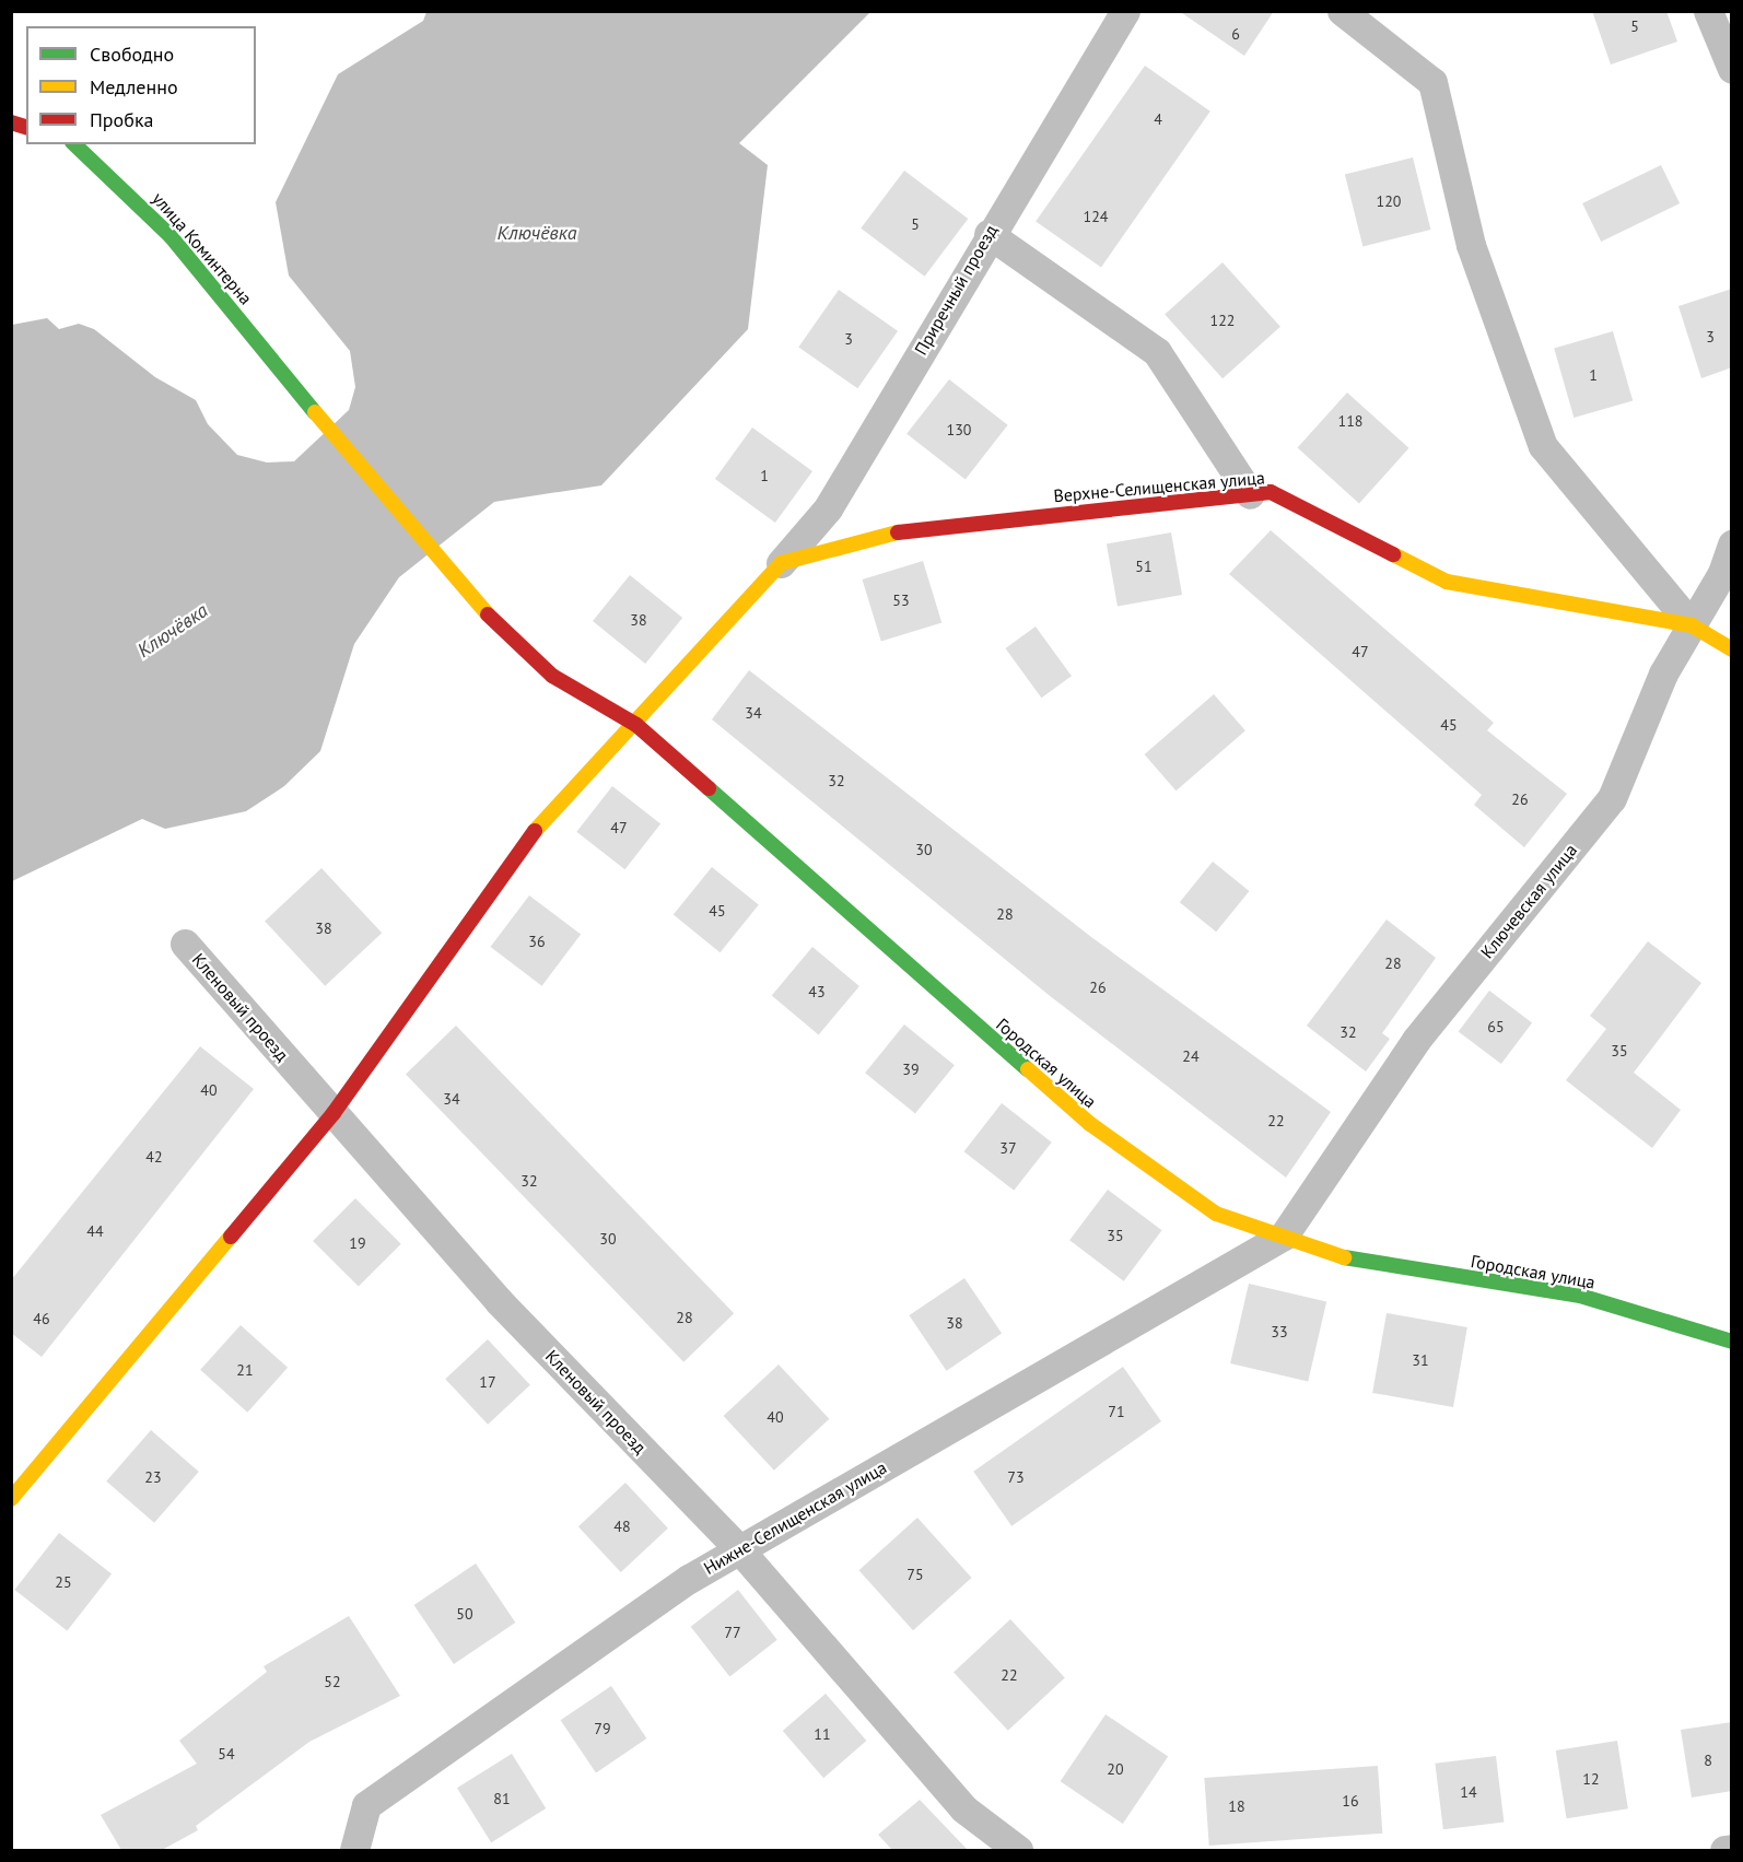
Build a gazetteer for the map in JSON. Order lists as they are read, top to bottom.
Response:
{
  "streets": {
    "street": [
      "улица Коминтерна",
      "Приречный проезд",
      "Верхне-Селищенская улица",
      "Ключевская улица",
      "Кленовый проезд",
      "Городская улица",
      "Нижне-Селищенская улица"
    ]
  },
  "crossings": [
    ["улица Коминтерна", "Городская улица"],
    ["Приречный проезд", "Верхне-Селищенская улица"],
    ["Верхне-Селищенская улица", "Ключевская улица"],
    ["Ключевская улица", "Городская улица"],
    ["Ключевская улица", "Нижне-Селищенская улица"],
    ["Кленовый проезд", "Нижне-Селищенская улица"],
    ["Городская улица", "Нижне-Селищенская улица"]
  ],
  "water": ["Ключёвка"],
  "house_numbers": [
    "5",
    "6",
    "4",
    "120",
    "124",
    "5",
    "122",
    "3",
    "3",
    "1",
    "118",
    "130",
    "1",
    "51",
    "53",
    "38",
    "47",
    "34",
    "45",
    "32",
    "26",
    "47",
    "30",
    "45",
    "28",
    "38",
    "36",
    "28",
    "26",
    "43",
    "65",
    "32",
    "35",
    "24",
    "39",
    "40",
    "34",
    "22",
    "37",
    "42",
    "32",
    "44",
    "35",
    "30",
    "19",
    "28",
    "46",
    "38",
    "33",
    "31",
    "21",
    "17",
    "71",
    "40",
    "23",
    "73",
    "48",
    "75",
    "25",
    "50",
    "77",
    "22",
    "52",
    "79",
    "11",
    "54",
    "8",
    "20",
    "12",
    "14",
    "81",
    "16",
    "18"
  ],
  "legend": ["Свободно", "Медленно", "Пробка"]
}
